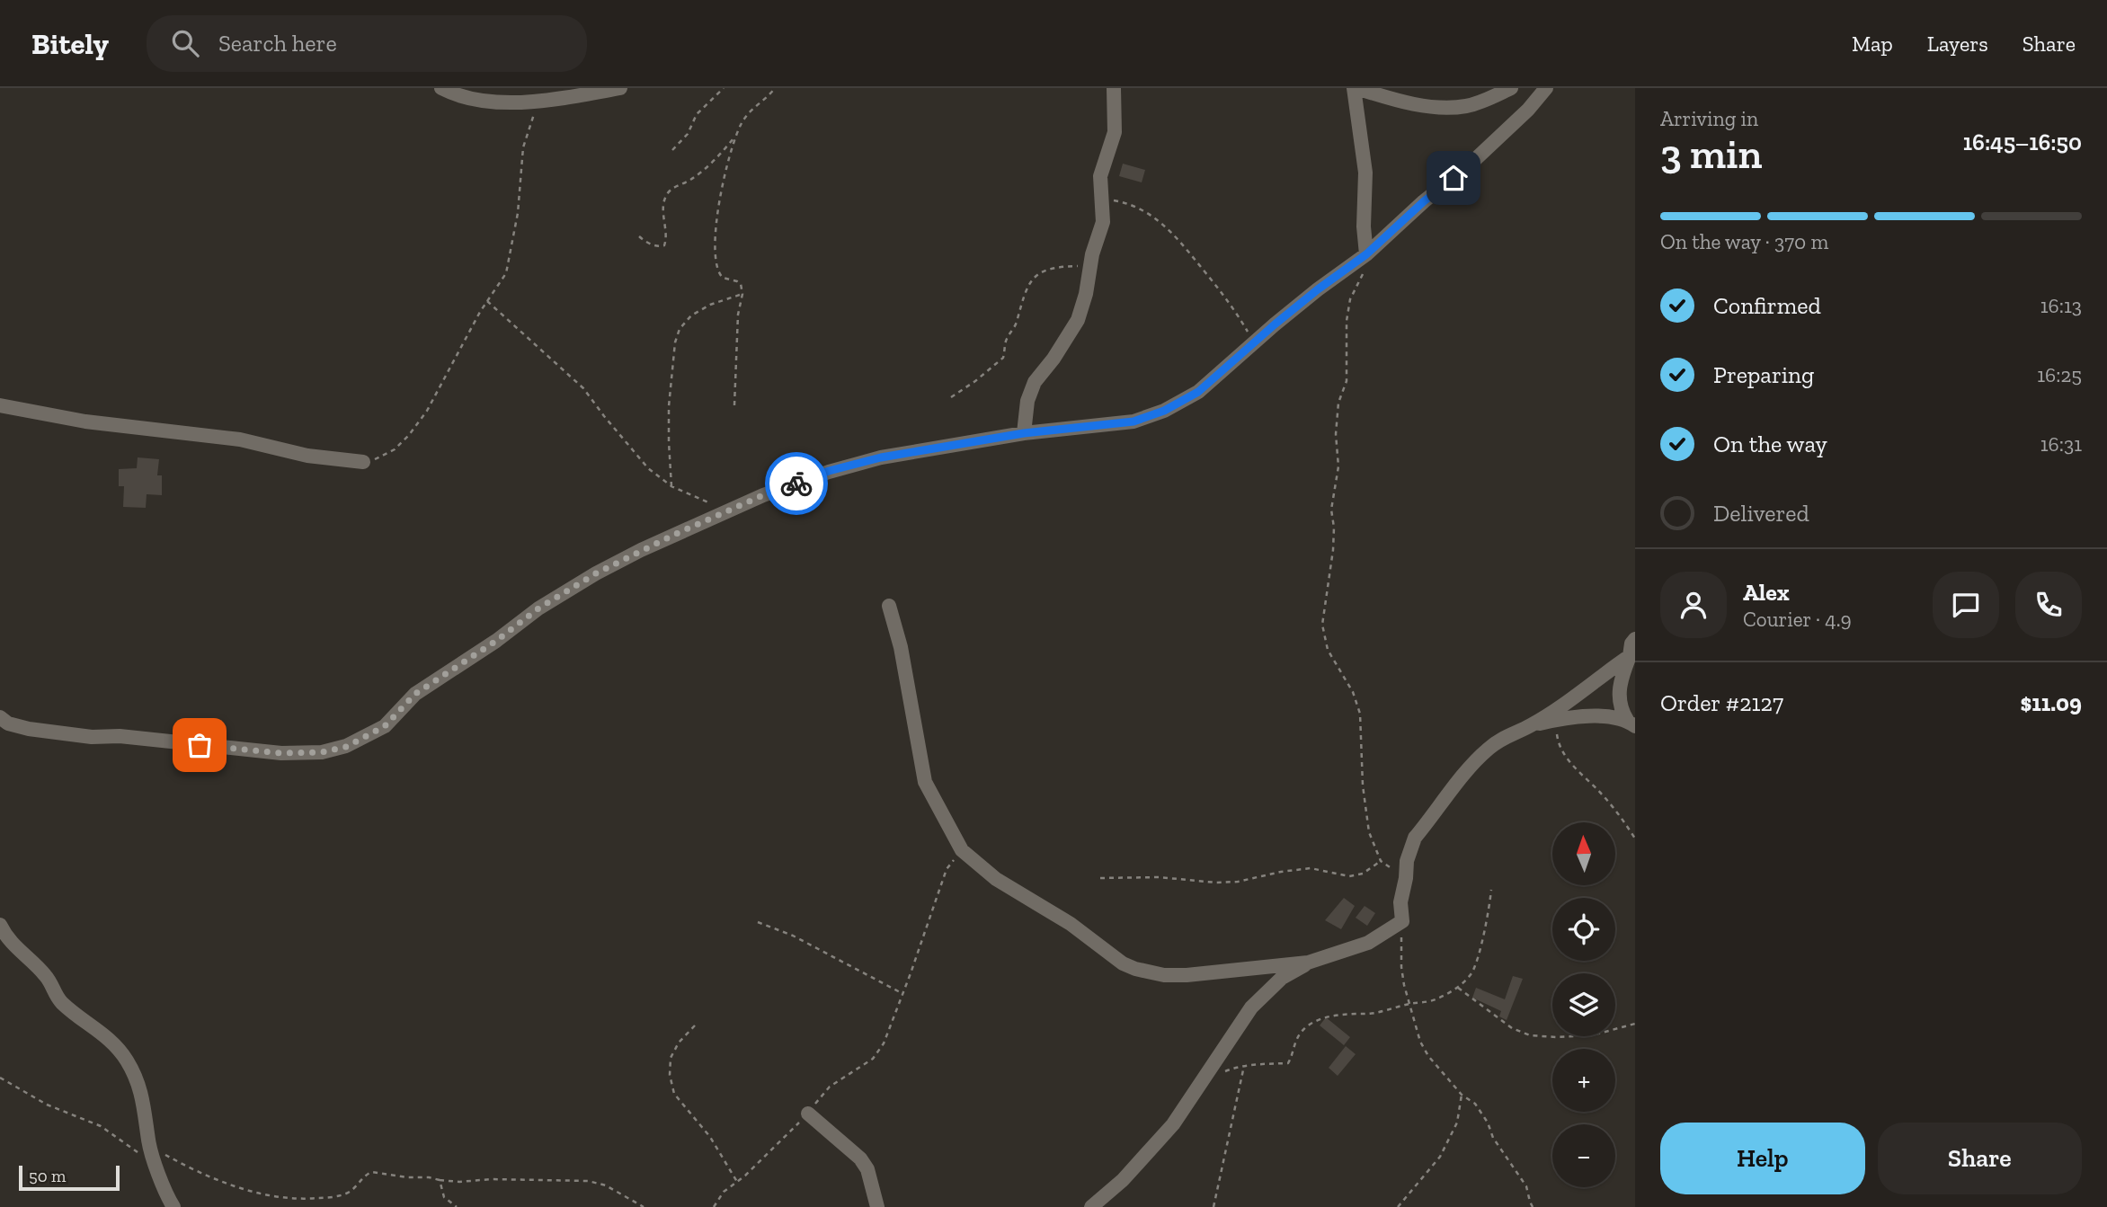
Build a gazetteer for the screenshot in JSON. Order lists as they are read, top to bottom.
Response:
{
  "scale_bar": "50 m",
  "north": "top",
  "page": {
    "header": "Bitely",
    "search": "Search here",
    "nav": ["Map", "Layers", "Share"],
    "heading": ["3 min", "Arriving in", "16:45–16:50"],
    "panel": [
      "Alex",
      "Courier · 4.9",
      "Order #2127",
      "$11.09"
    ],
    "bar": "On the way · 370 m",
    "list": [
      ["Confirmed", "16:13"],
      ["Preparing", "16:25"],
      ["On the way", "16:31"],
      "Delivered"
    ],
    "map_buttons": ["+", "−"],
    "buttons": ["Help", "Share"],
    "scale": "50 m"
  }
}
